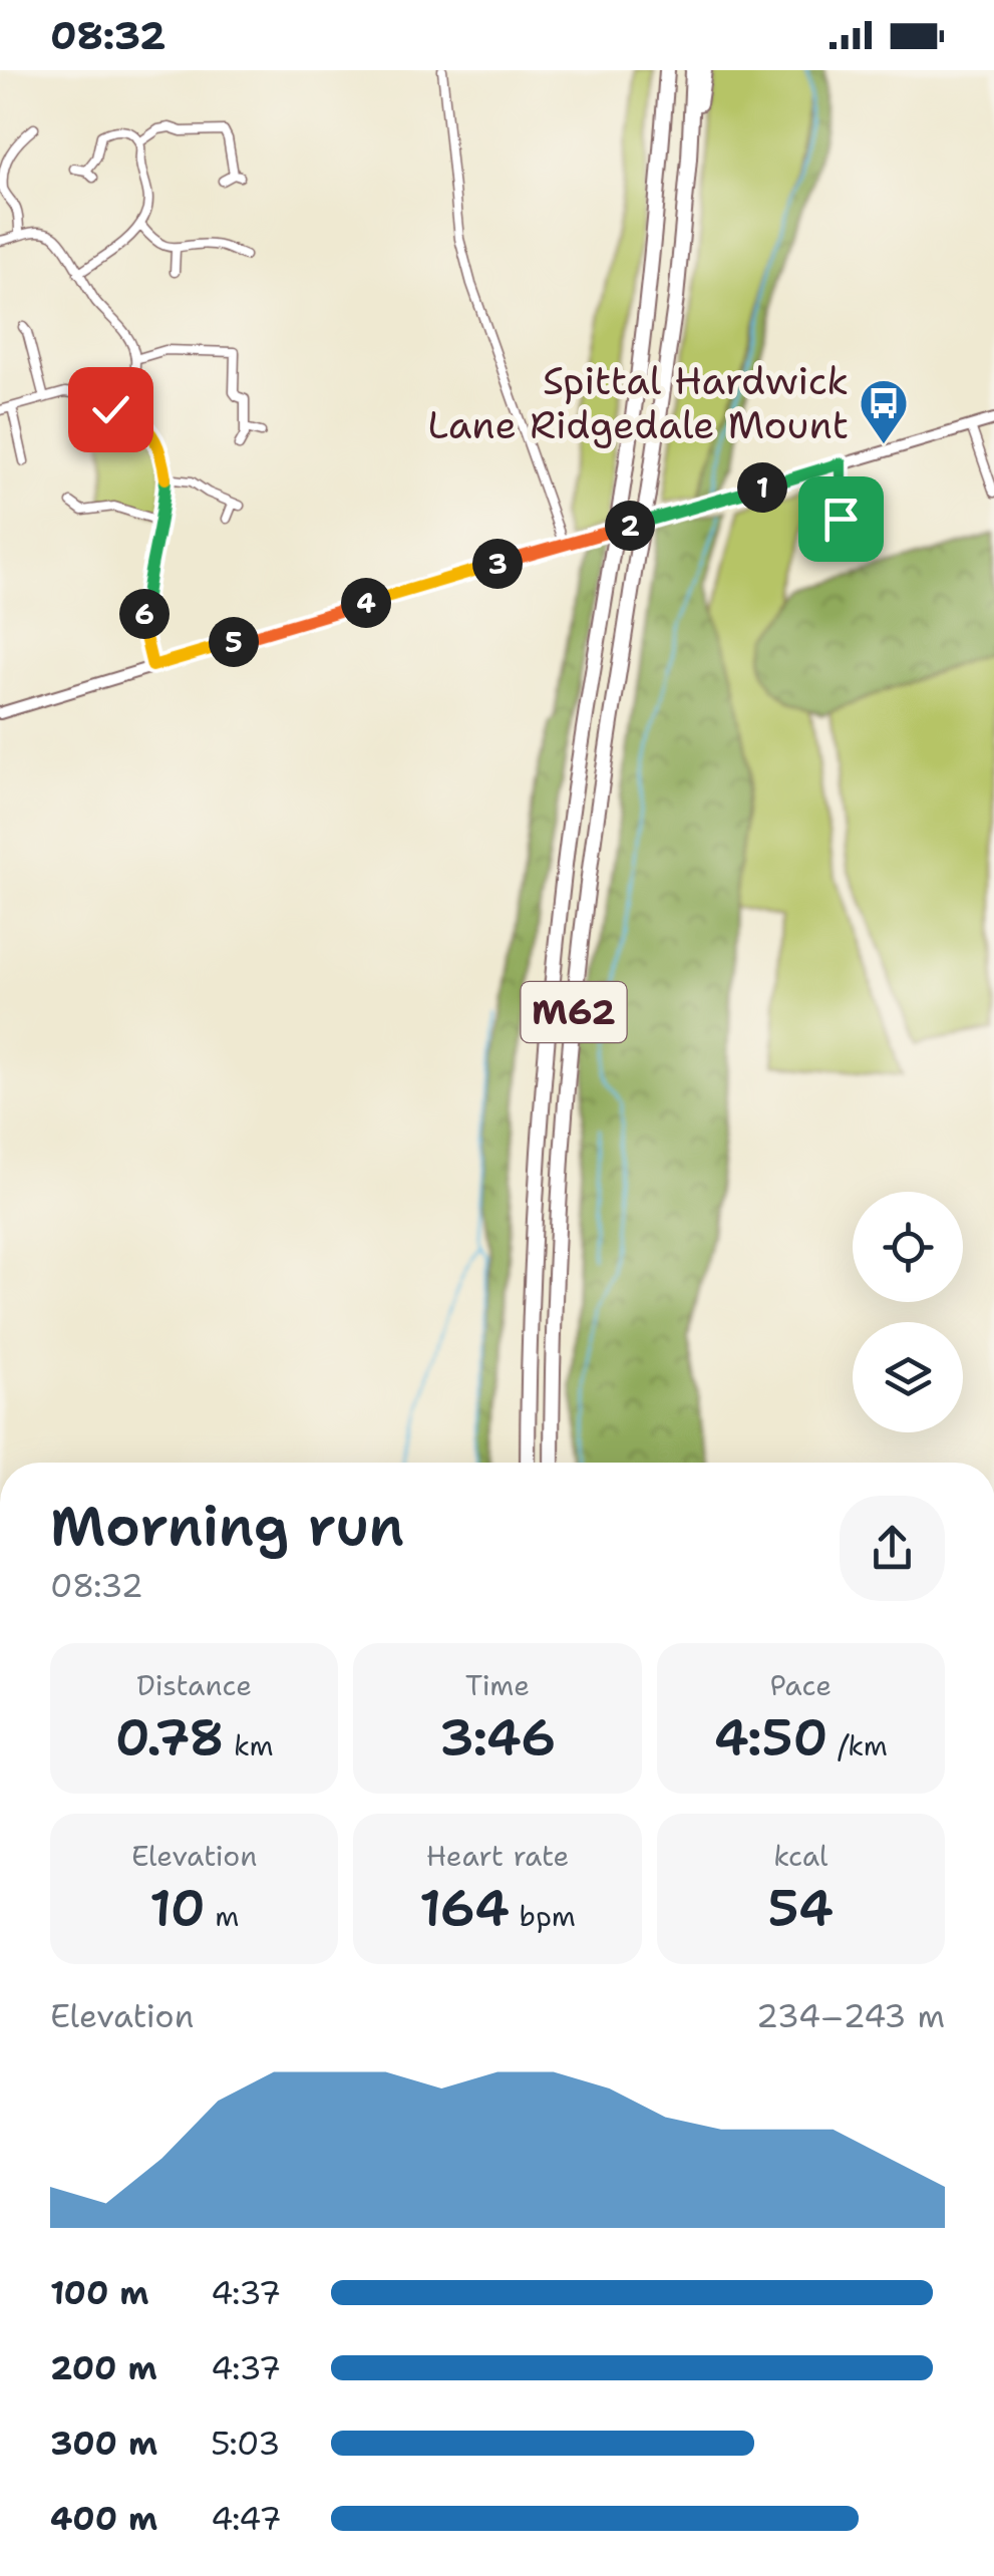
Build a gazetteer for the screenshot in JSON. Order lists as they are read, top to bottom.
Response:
{
  "streets": {
    "highway": ["M62"]
  },
  "places": {
    "bus stop": ["Spittal Hardwick Lane Ridgedale Mount"]
  },
  "page": {
    "status": "08:32",
    "pins": [
      "1",
      "2",
      "3",
      "4",
      "6",
      "5"
    ],
    "heading": ["Morning run", "08:32"],
    "stats": [
      ["Distance", "0.78 km"],
      ["Time", "3:46"],
      ["Pace", "4:50 /km"],
      ["Elevation", "10 m"],
      ["Heart rate", "164 bpm"],
      ["kcal", "54"]
    ],
    "chart": ["Elevation", "234–243 m"],
    "list": [
      {
        "name": "100 m",
        "note": "4:37"
      },
      {
        "name": "200 m",
        "note": "4:37"
      },
      {
        "name": "300 m",
        "note": "5:03"
      },
      {
        "name": "400 m",
        "note": "4:47"
      }
    ]
  }
}
